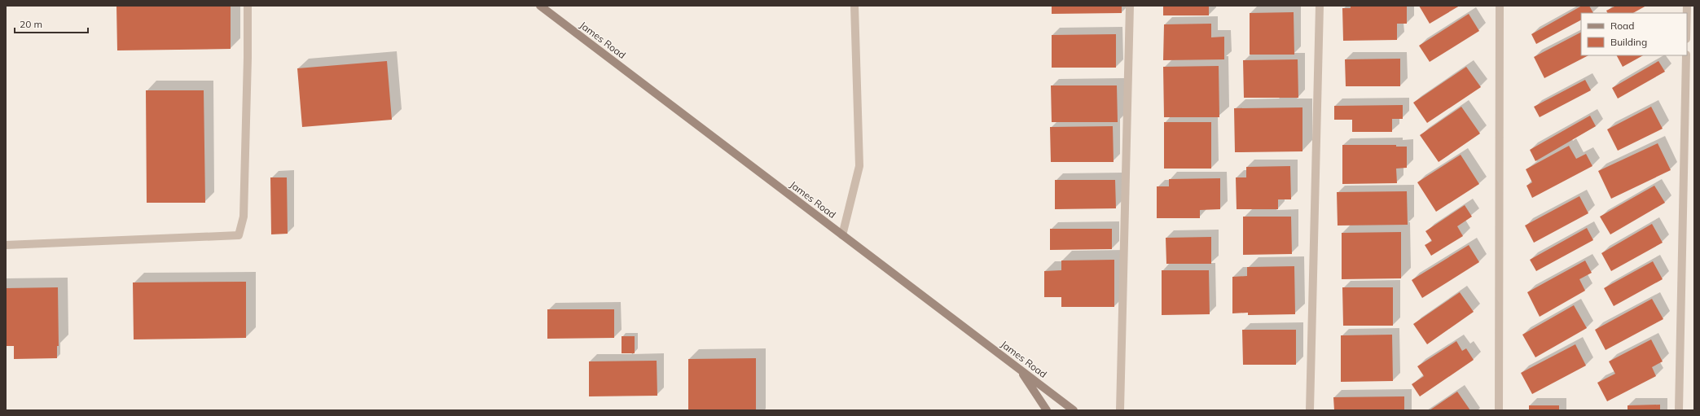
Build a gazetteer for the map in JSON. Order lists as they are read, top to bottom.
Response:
{
  "streets": {
    "main road": ["James Road"]
  },
  "legend": ["Road", "Building"],
  "scale_bar": "20 m"
}
